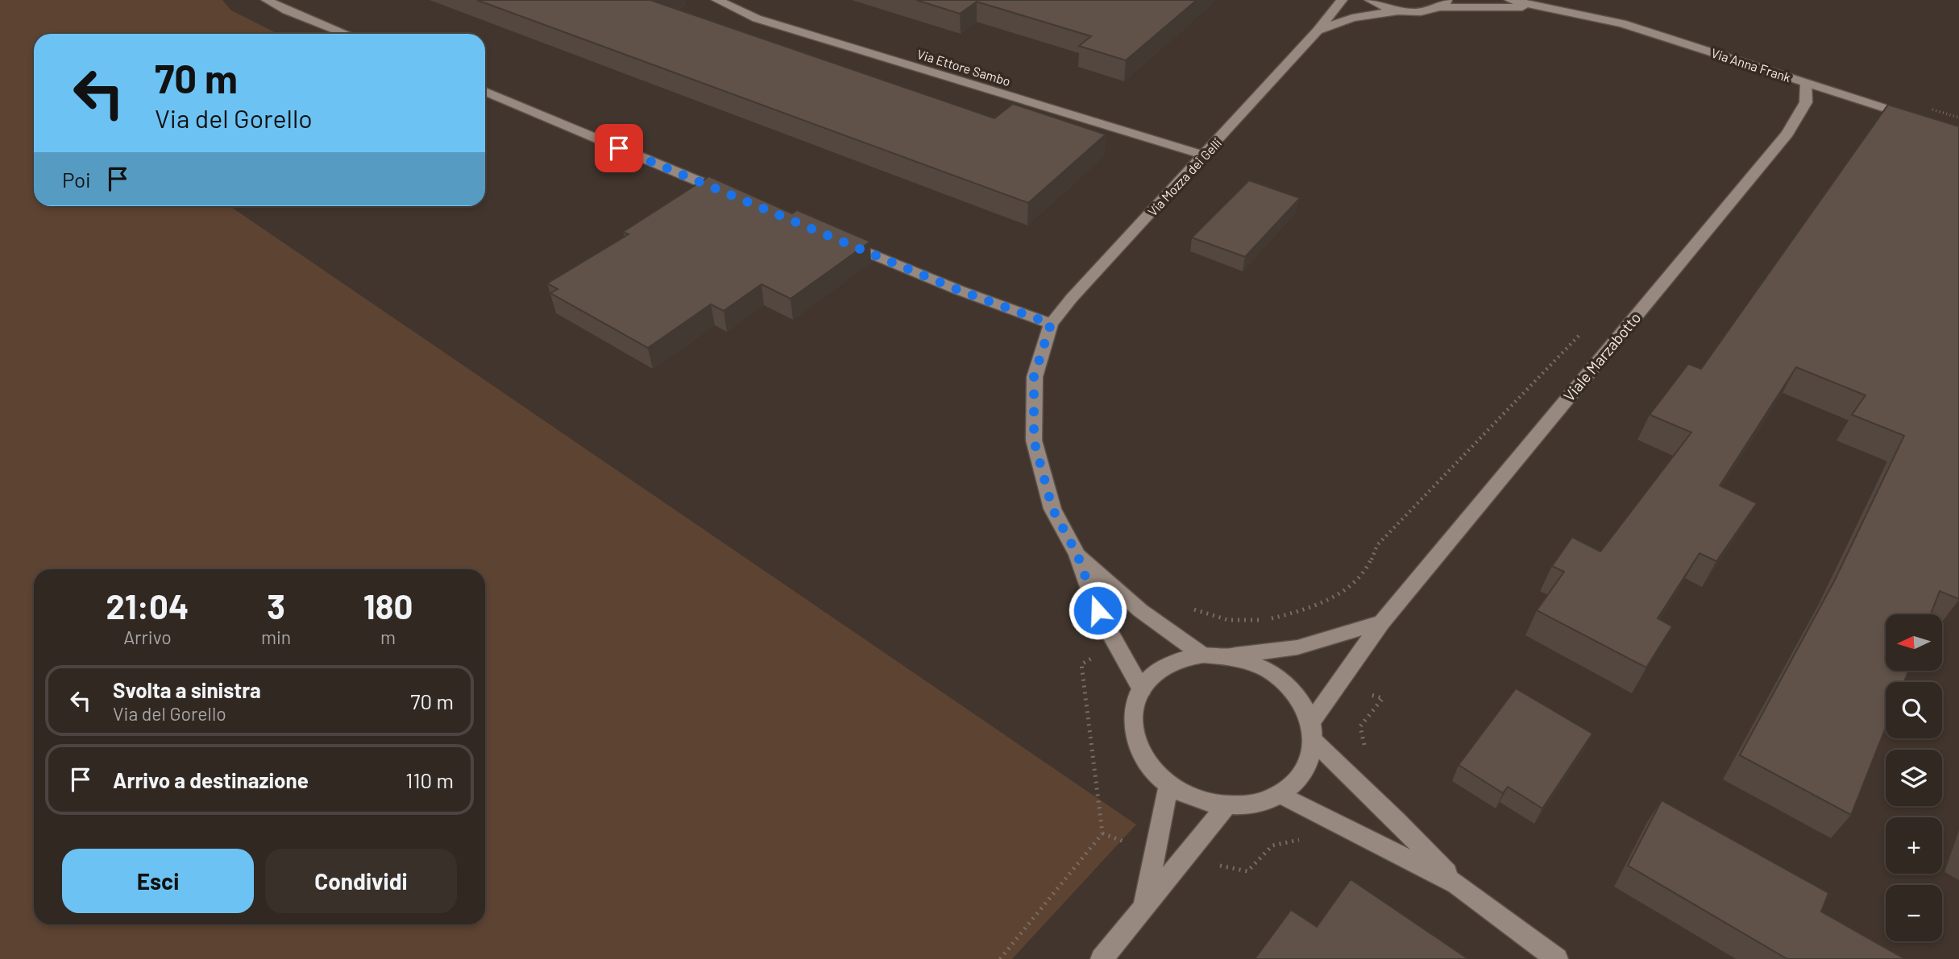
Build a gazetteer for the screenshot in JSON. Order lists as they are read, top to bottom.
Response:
{
  "streets": {
    "street": [
      "Via Anna Frank",
      "Via Ettore Sambo",
      "Via Mozza dei Gelli",
      "Viale Marzabotto"
    ]
  },
  "crossings": [
    ["Via Anna Frank", "Via Mozza dei Gelli"],
    ["Via Anna Frank", "Viale Marzabotto"],
    ["Via Ettore Sambo", "Via Mozza dei Gelli"]
  ],
  "north": "left",
  "page": {
    "turn": ["70 m", "Via del Gorello"],
    "then": "Poi",
    "eta": [
      "21:04",
      "Arrivo",
      "3",
      "min",
      "180",
      "m"
    ],
    "map_buttons": ["+", "−"],
    "list": [
      {
        "name": "Svolta a sinistra",
        "note": "Via del Gorello",
        "value": "70 m"
      },
      {
        "name": "Arrivo a destinazione",
        "value": "110 m"
      }
    ],
    "buttons": ["Esci", "Condividi"]
  }
}
